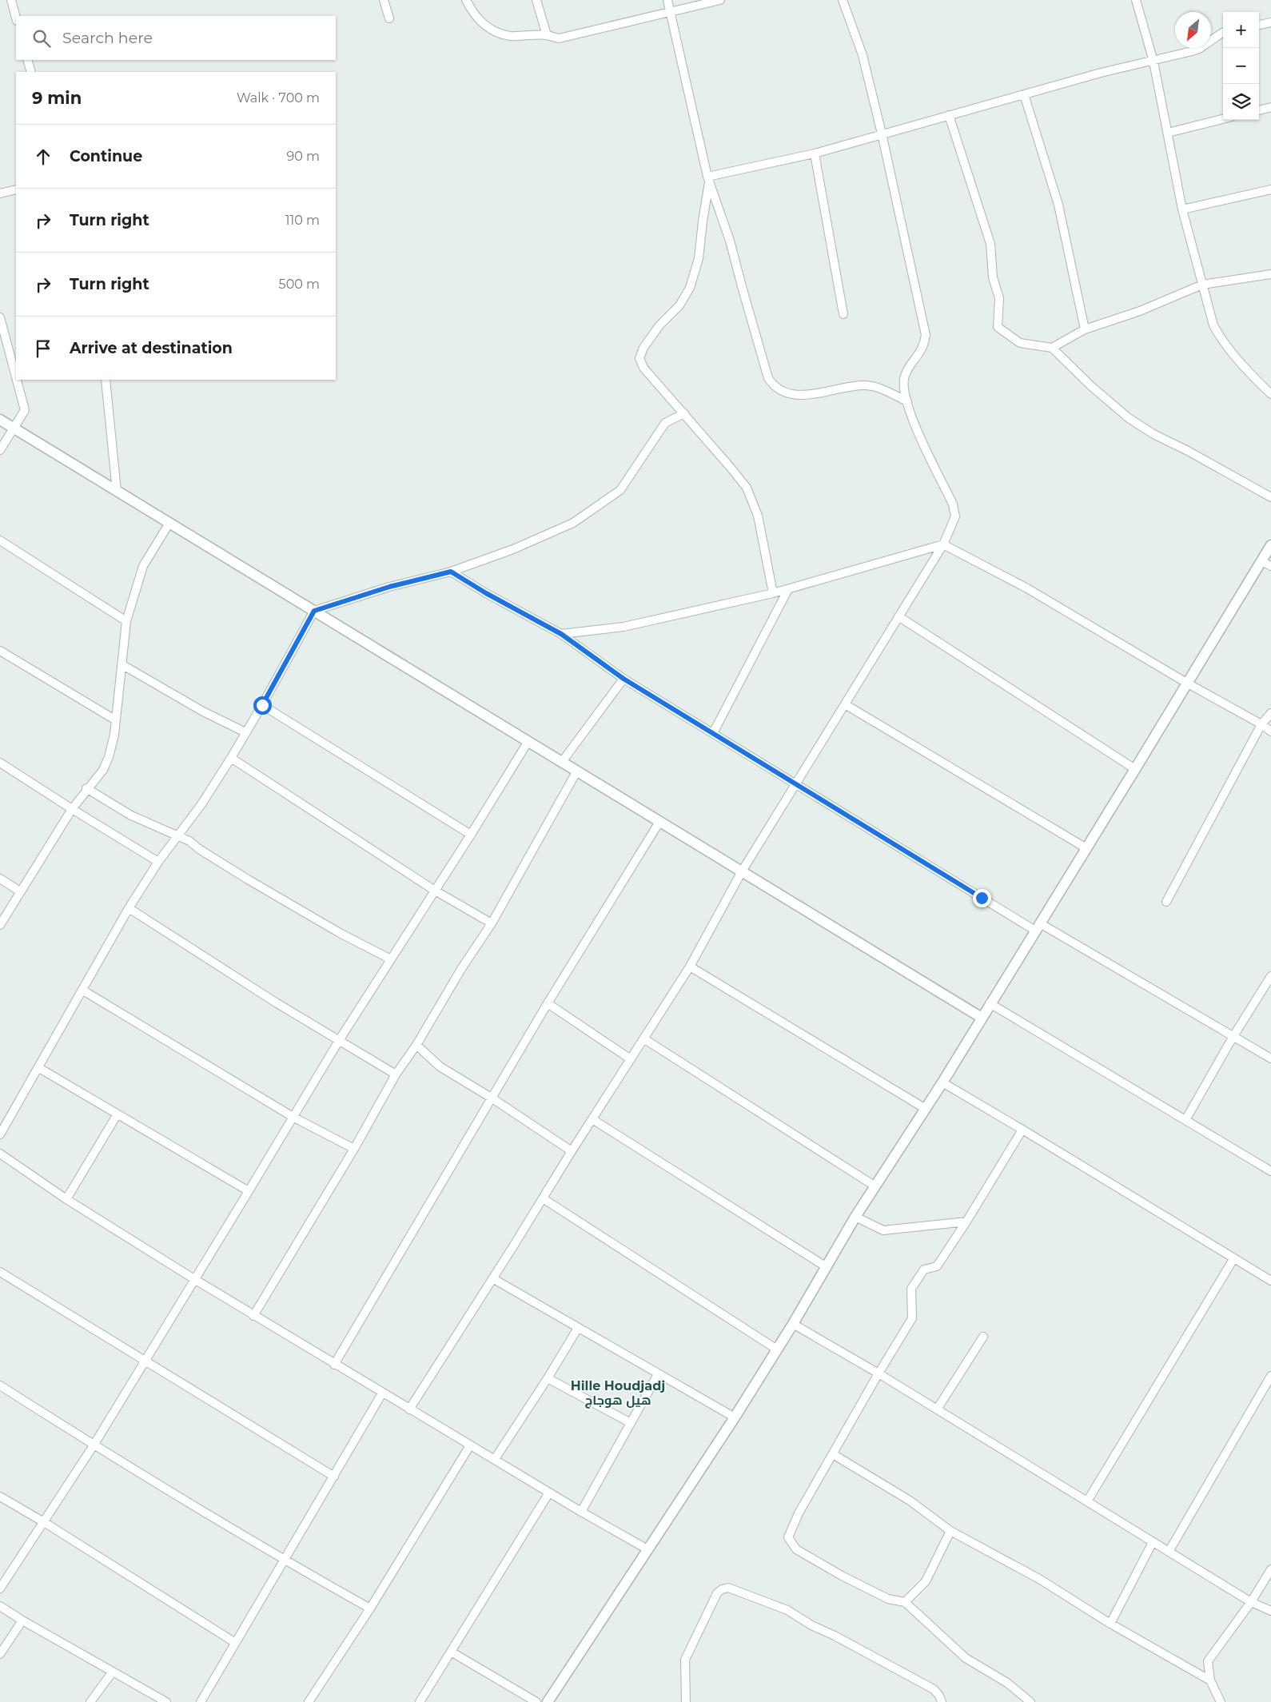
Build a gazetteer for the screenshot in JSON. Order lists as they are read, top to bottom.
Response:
{
  "districts": ["Hille Houdjadj هيل هوجاج"],
  "north": "bottom left",
  "page": {
    "map_buttons": ["+", "−"],
    "search": "Search here",
    "heading": ["9 min", "Walk · 700 m"],
    "list": [
      ["Continue", "90 m"],
      ["Turn right", "110 m"],
      ["Turn right", "500 m"],
      "Arrive at destination"
    ]
  }
}
